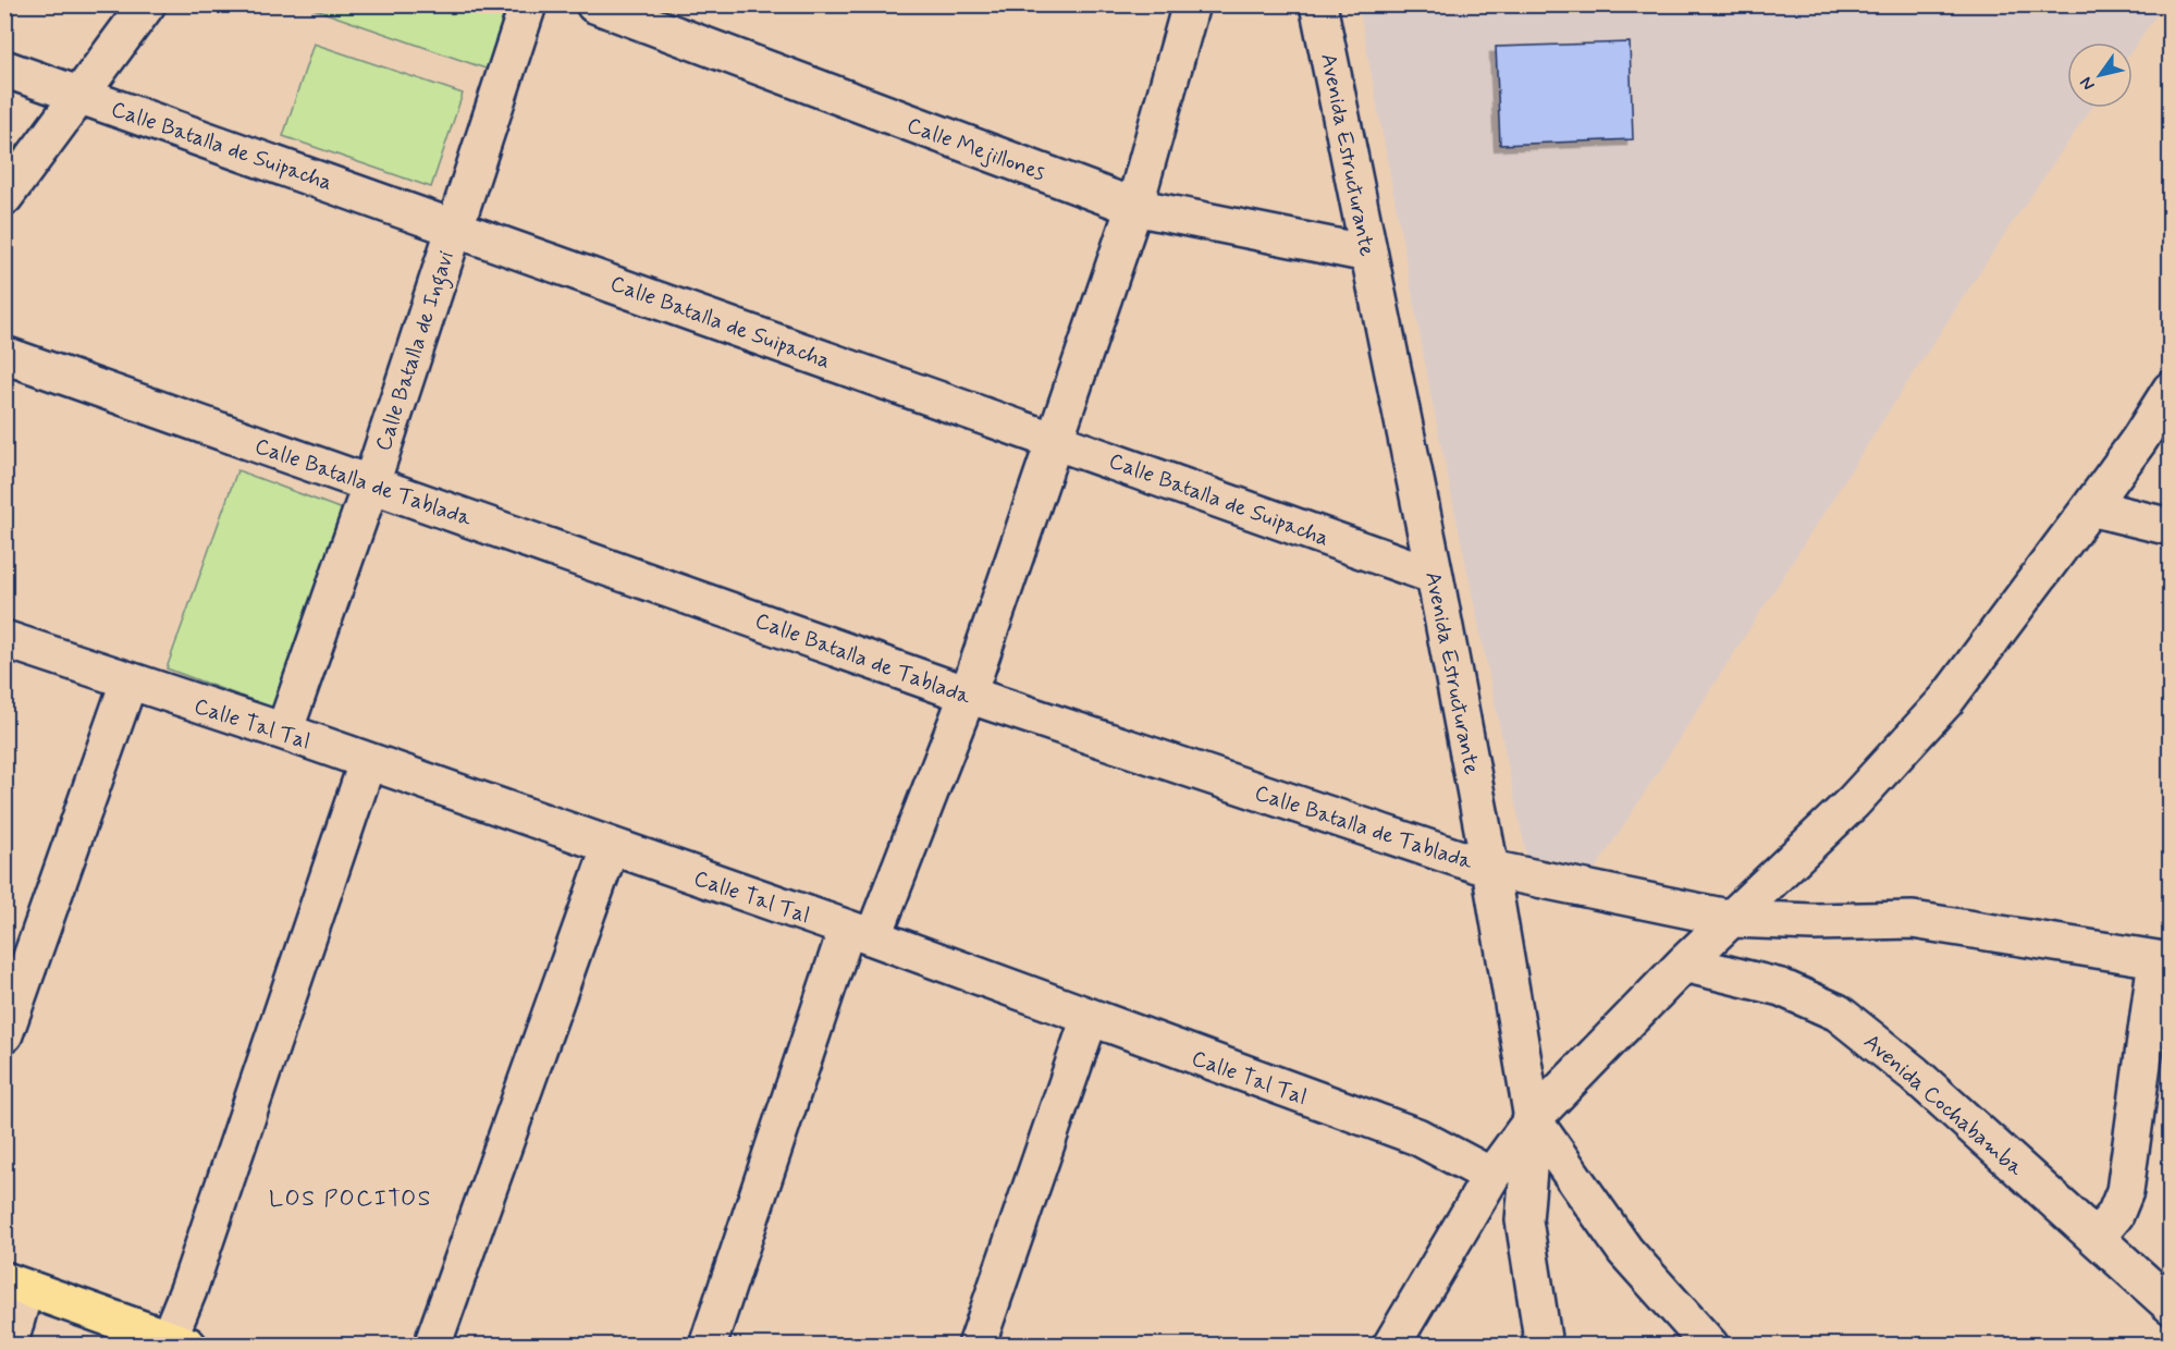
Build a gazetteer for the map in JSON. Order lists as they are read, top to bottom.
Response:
{
  "streets": {
    "street": [
      "Calle Batalla de Suipacha",
      "Calle Mejillones",
      "Avenida Estructurante",
      "Calle Batalla de Ingavi",
      "Calle Batalla de Tablada",
      "Calle Tal Tal",
      "Avenida Cochabamba"
    ]
  },
  "crossings": [
    ["Calle Batalla de Suipacha", "Avenida Estructurante"],
    ["Calle Batalla de Suipacha", "Calle Batalla de Ingavi"],
    ["Calle Mejillones", "Avenida Estructurante"],
    ["Avenida Estructurante", "Calle Batalla de Tablada"],
    ["Calle Batalla de Ingavi", "Calle Batalla de Tablada"],
    ["Calle Batalla de Ingavi", "Calle Tal Tal"]
  ],
  "districts": ["LOS POCITOS"],
  "north": "bottom left"
}
